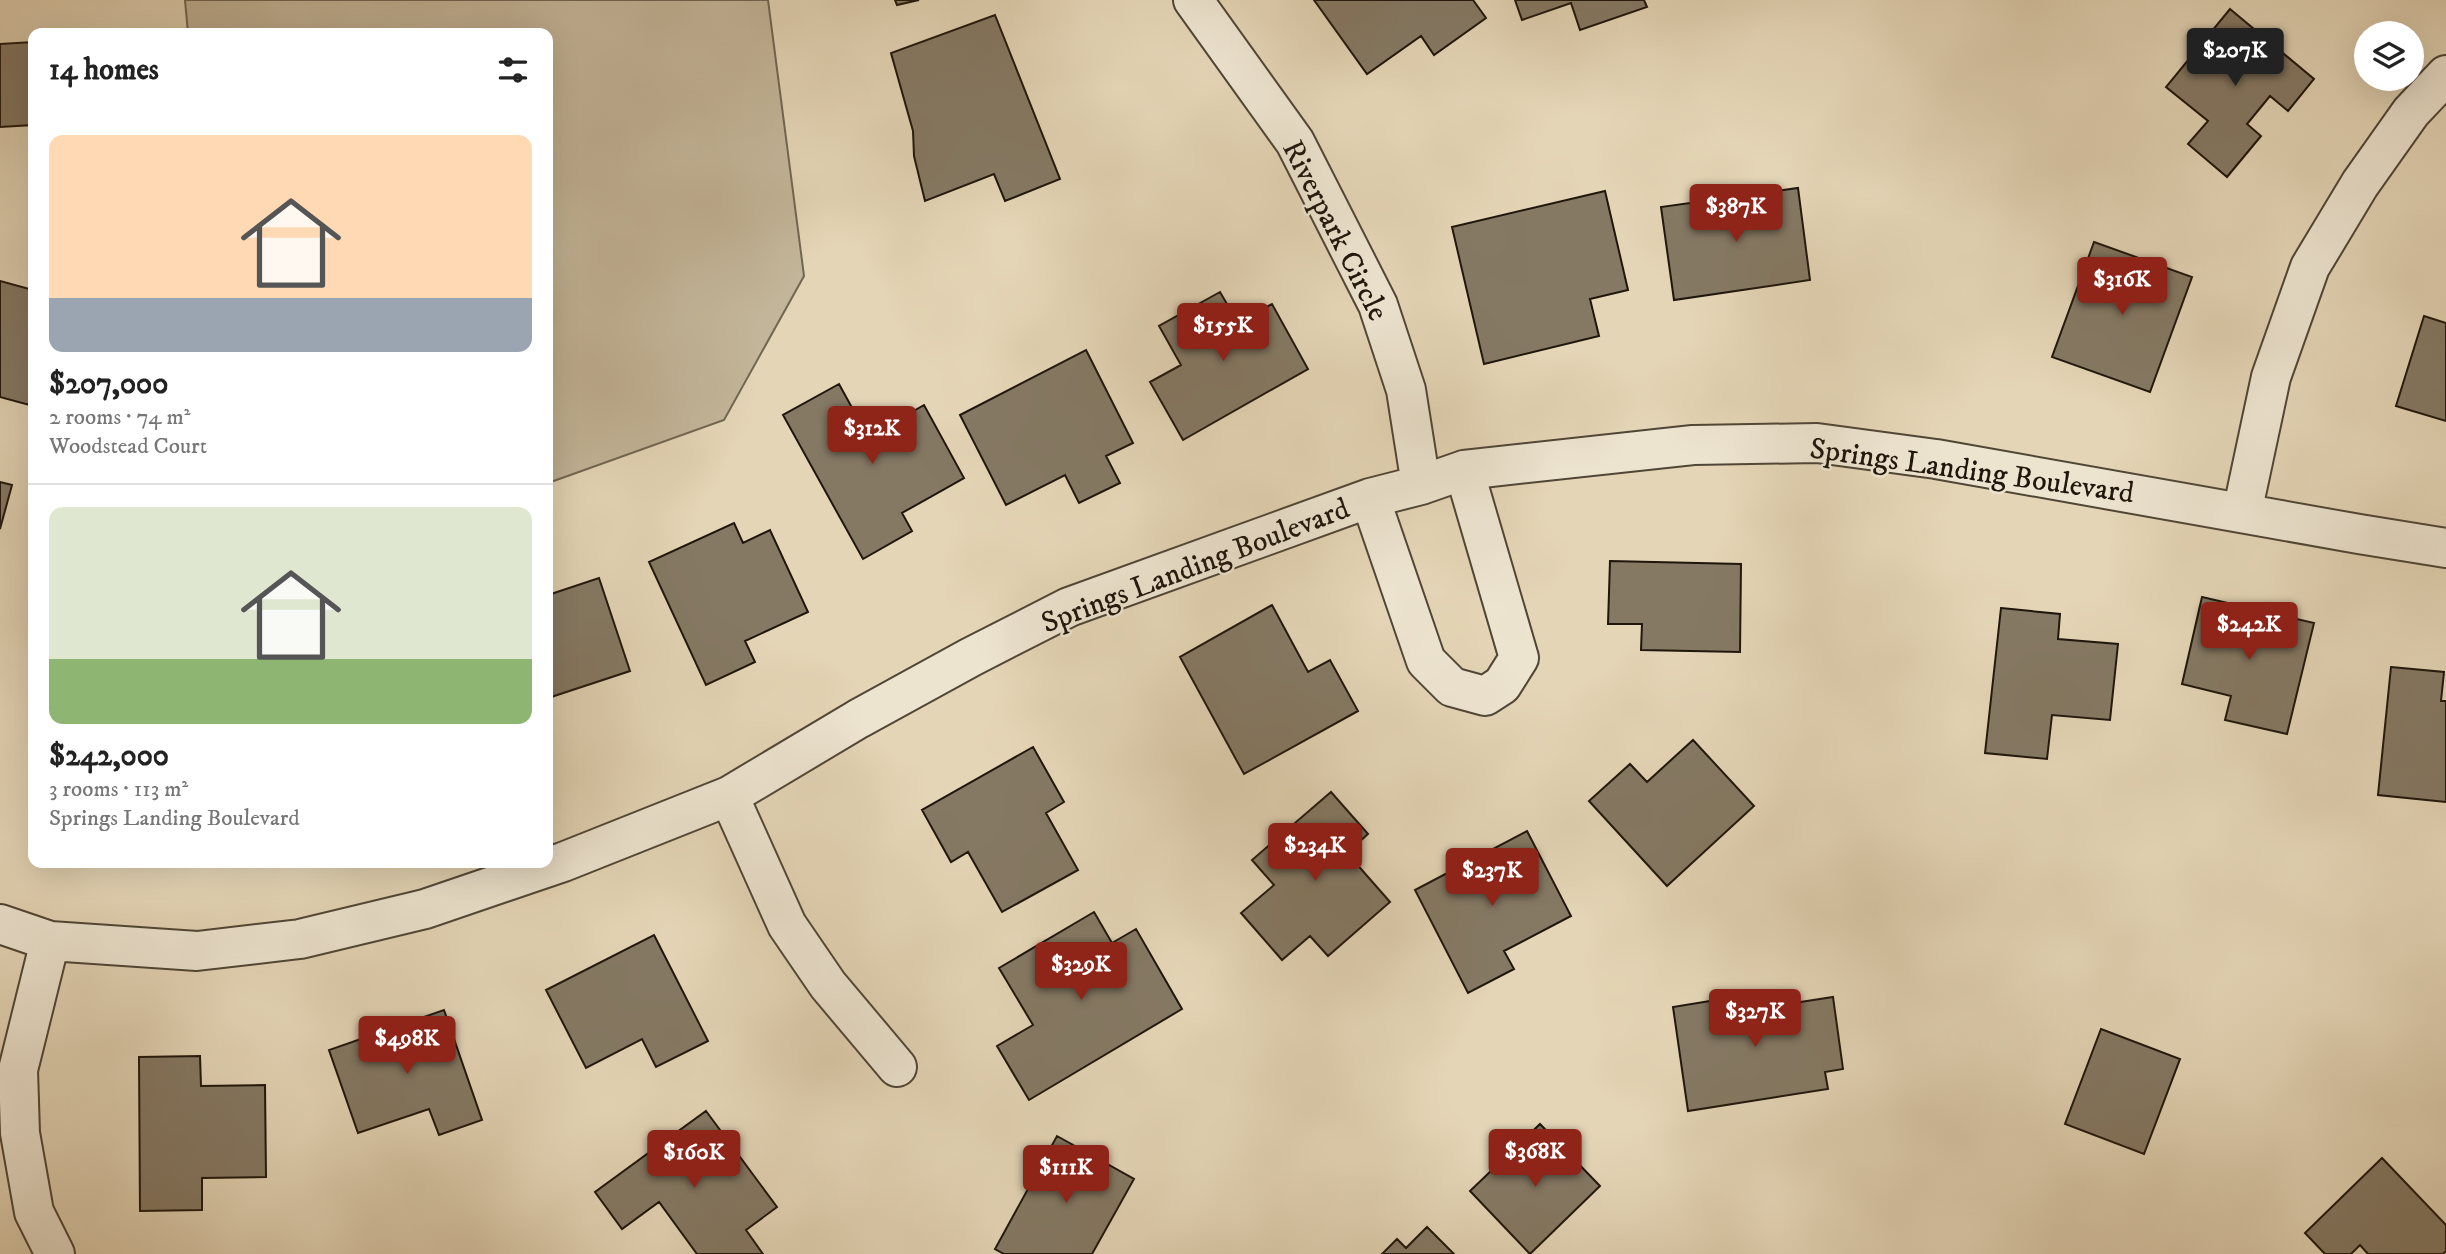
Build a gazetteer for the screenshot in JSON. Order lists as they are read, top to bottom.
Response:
{
  "streets": {
    "street": ["Riverpark Circle", "Springs Landing Boulevard"]
  },
  "crossings": [
    ["Riverpark Circle", "Springs Landing Boulevard"]
  ],
  "page": {
    "price": [
      "$207K",
      "$387K",
      "$316K",
      "$155K",
      "$312K",
      "$242K",
      "$234K",
      "$237K",
      "$329K",
      "$327K",
      "$498K",
      "$368K",
      "$160K",
      "$111K"
    ],
    "heading": "14 homes",
    "list": [
      {
        "name": "$207,000",
        "note": "2 rooms · 74 m² · Woodstead Court"
      },
      {
        "name": "$242,000",
        "note": "3 rooms · 113 m² · Springs Landing Boulevard"
      }
    ]
  }
}
